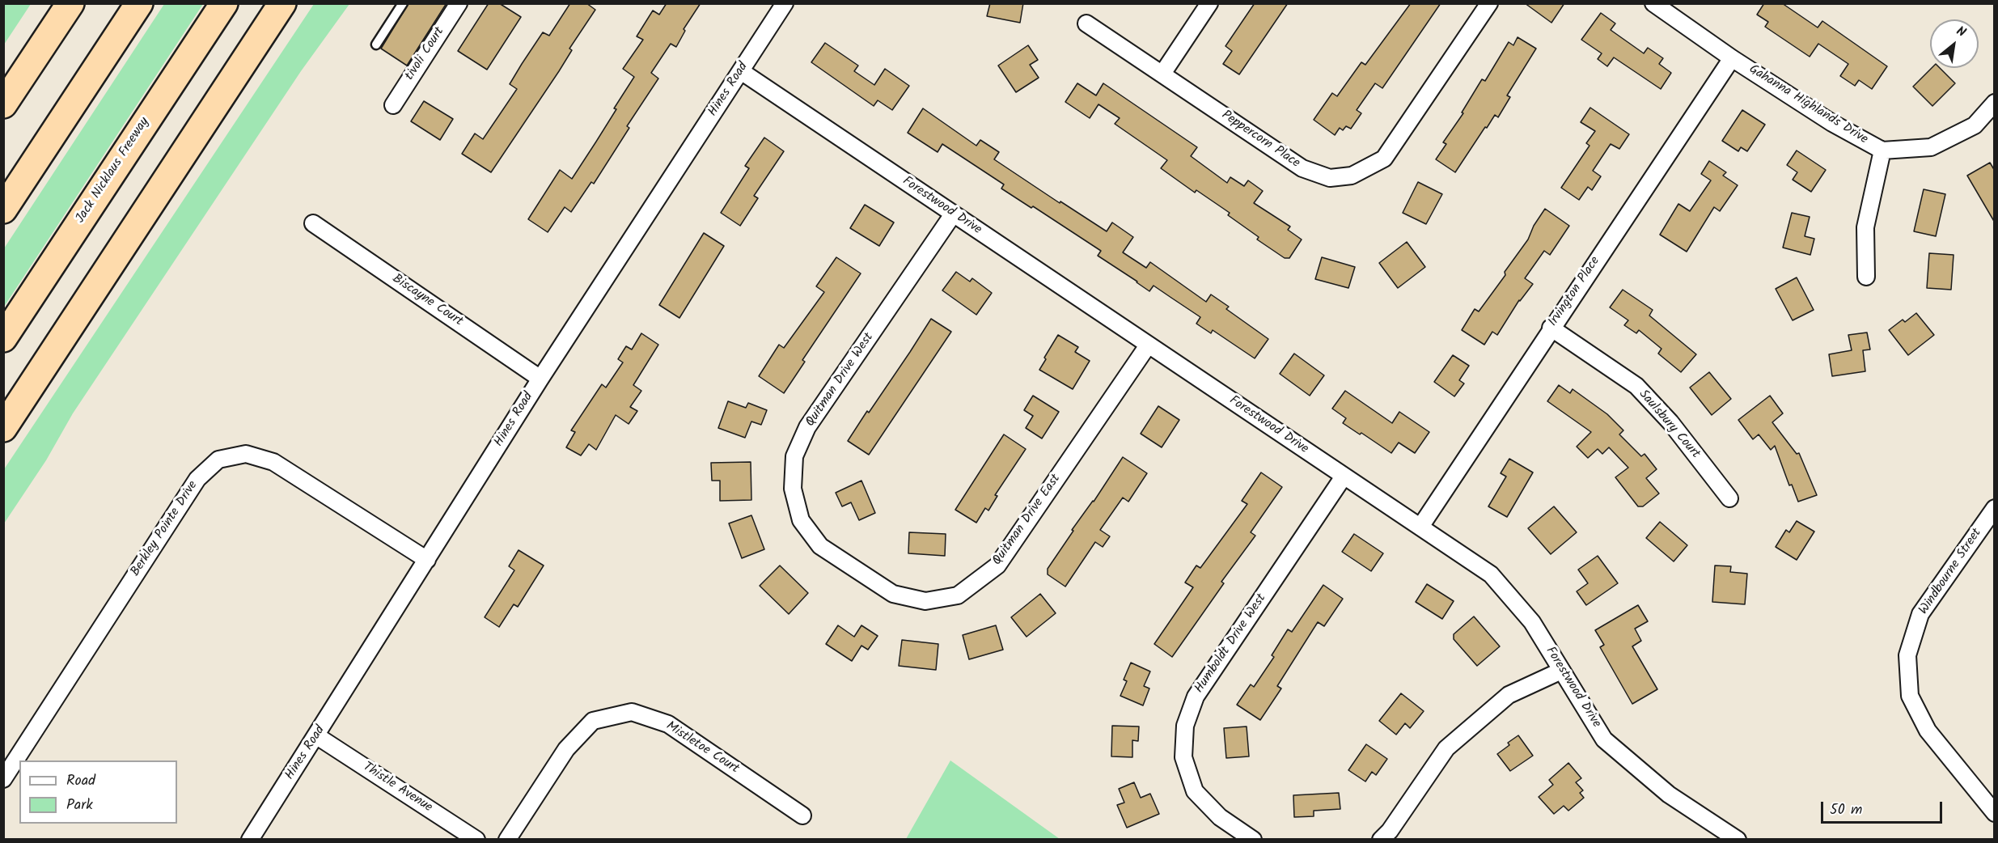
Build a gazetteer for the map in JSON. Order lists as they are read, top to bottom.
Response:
{
  "streets": {
    "highway": ["Jack Nicklaus Freeway"],
    "street": [
      "tivoli Court",
      "Hines Road",
      "Gahanna Highlands Drive",
      "Peppercorn Place",
      "Forestwood Drive",
      "Irvington Place",
      "Biscayne Court",
      "Quitman Drive West",
      "Saulsbury Court",
      "Quitman Drive East",
      "Berkley Pointe Drive",
      "Windbourne Street",
      "Humboldt Drive West",
      "Mistletoe Court",
      "Thistle Avenue"
    ]
  },
  "crossings": [
    ["Hines Road", "Forestwood Drive"],
    ["Hines Road", "Biscayne Court"],
    ["Hines Road", "Berkley Pointe Drive"],
    ["Hines Road", "Thistle Avenue"],
    ["Gahanna Highlands Drive", "Irvington Place"],
    ["Forestwood Drive", "Irvington Place"],
    ["Forestwood Drive", "Quitman Drive West"],
    ["Forestwood Drive", "Quitman Drive East"],
    ["Forestwood Drive", "Humboldt Drive West"],
    ["Irvington Place", "Saulsbury Court"],
    ["Quitman Drive West", "Quitman Drive East"]
  ],
  "legend": ["Road", "Park"],
  "scale_bar": "50 m",
  "north": "top right"
}
